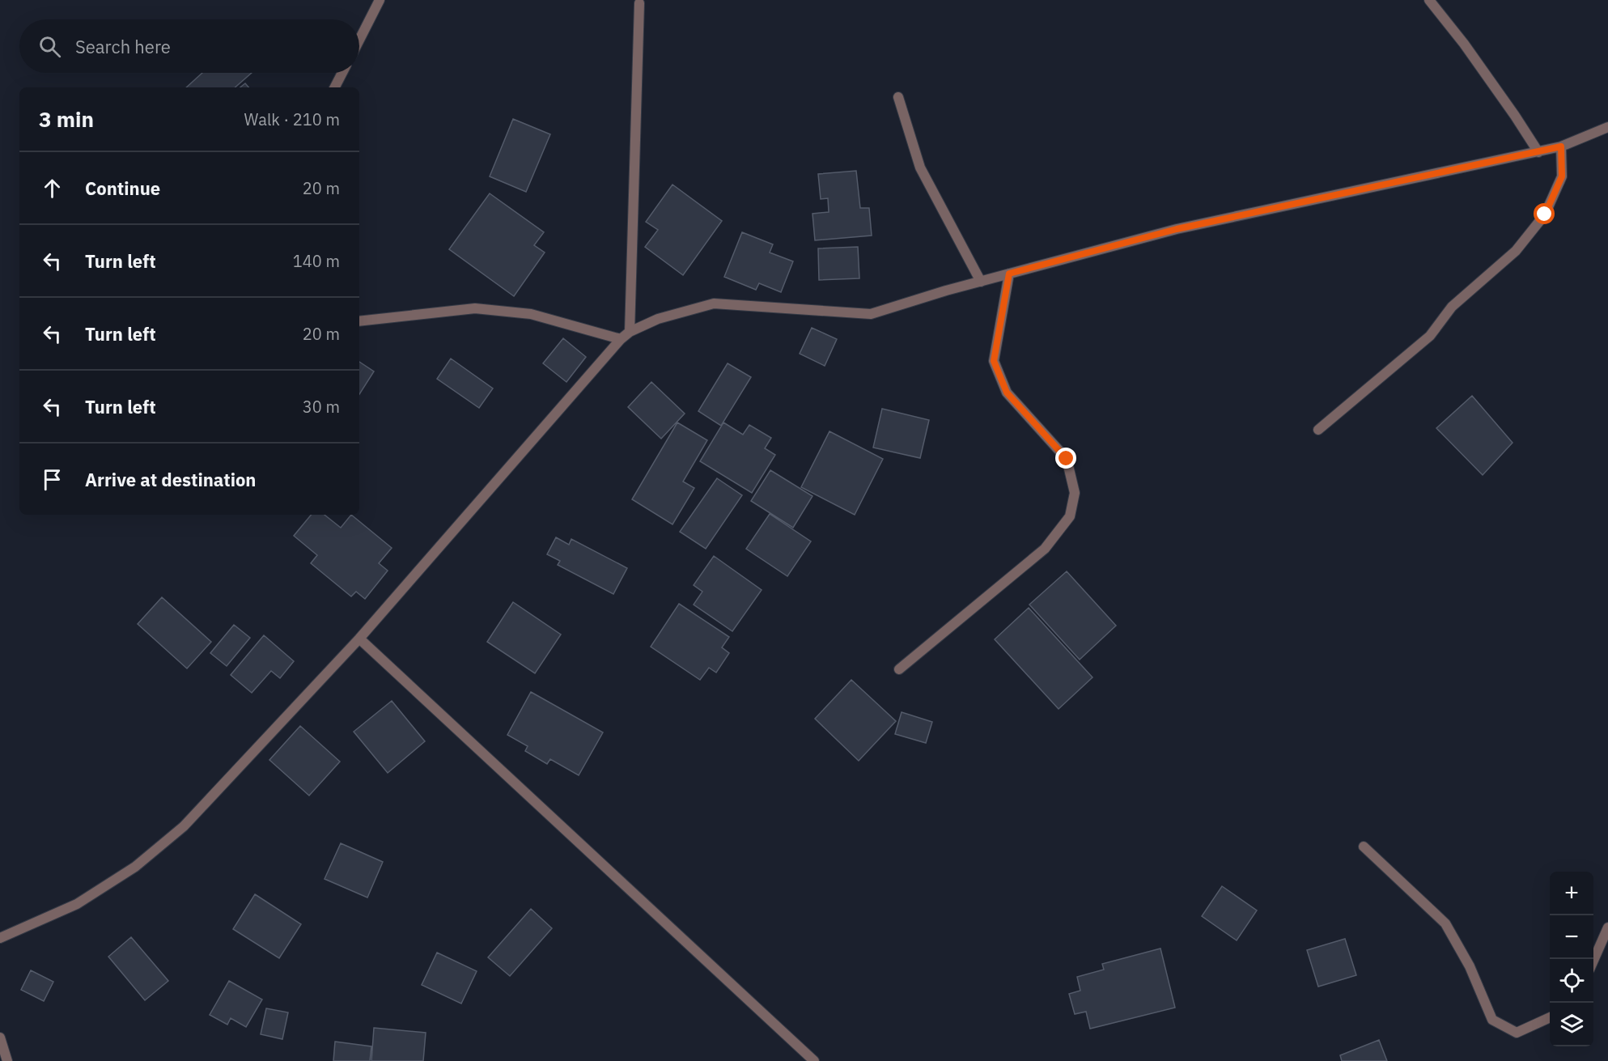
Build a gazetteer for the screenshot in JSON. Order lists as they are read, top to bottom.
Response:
{
  "page": {
    "search": "Search here",
    "heading": ["3 min", "Walk · 210 m"],
    "list": [
      ["Continue", "20 m"],
      ["Turn left", "140 m"],
      ["Turn left", "20 m"],
      ["Turn left", "30 m"],
      "Arrive at destination"
    ],
    "map_buttons": ["+", "−"]
  }
}
